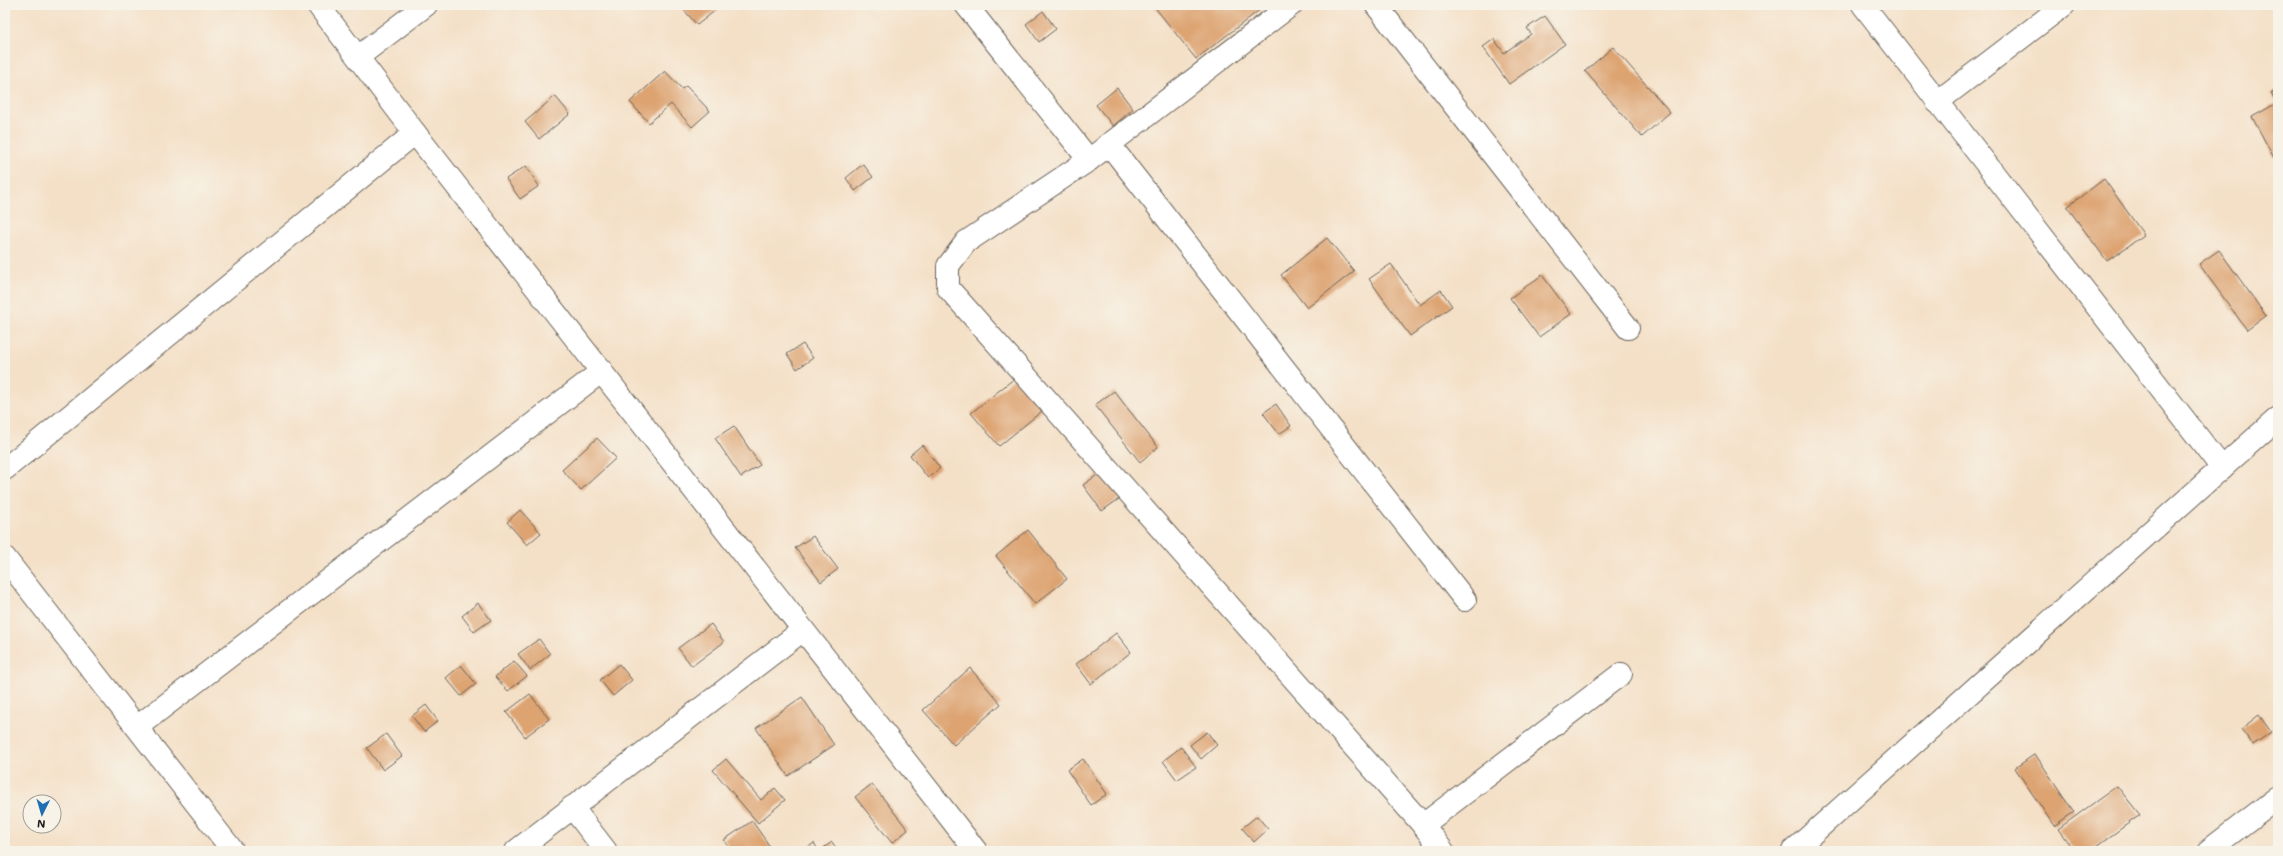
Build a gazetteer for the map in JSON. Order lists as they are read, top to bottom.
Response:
{
  "north": "bottom"
}
